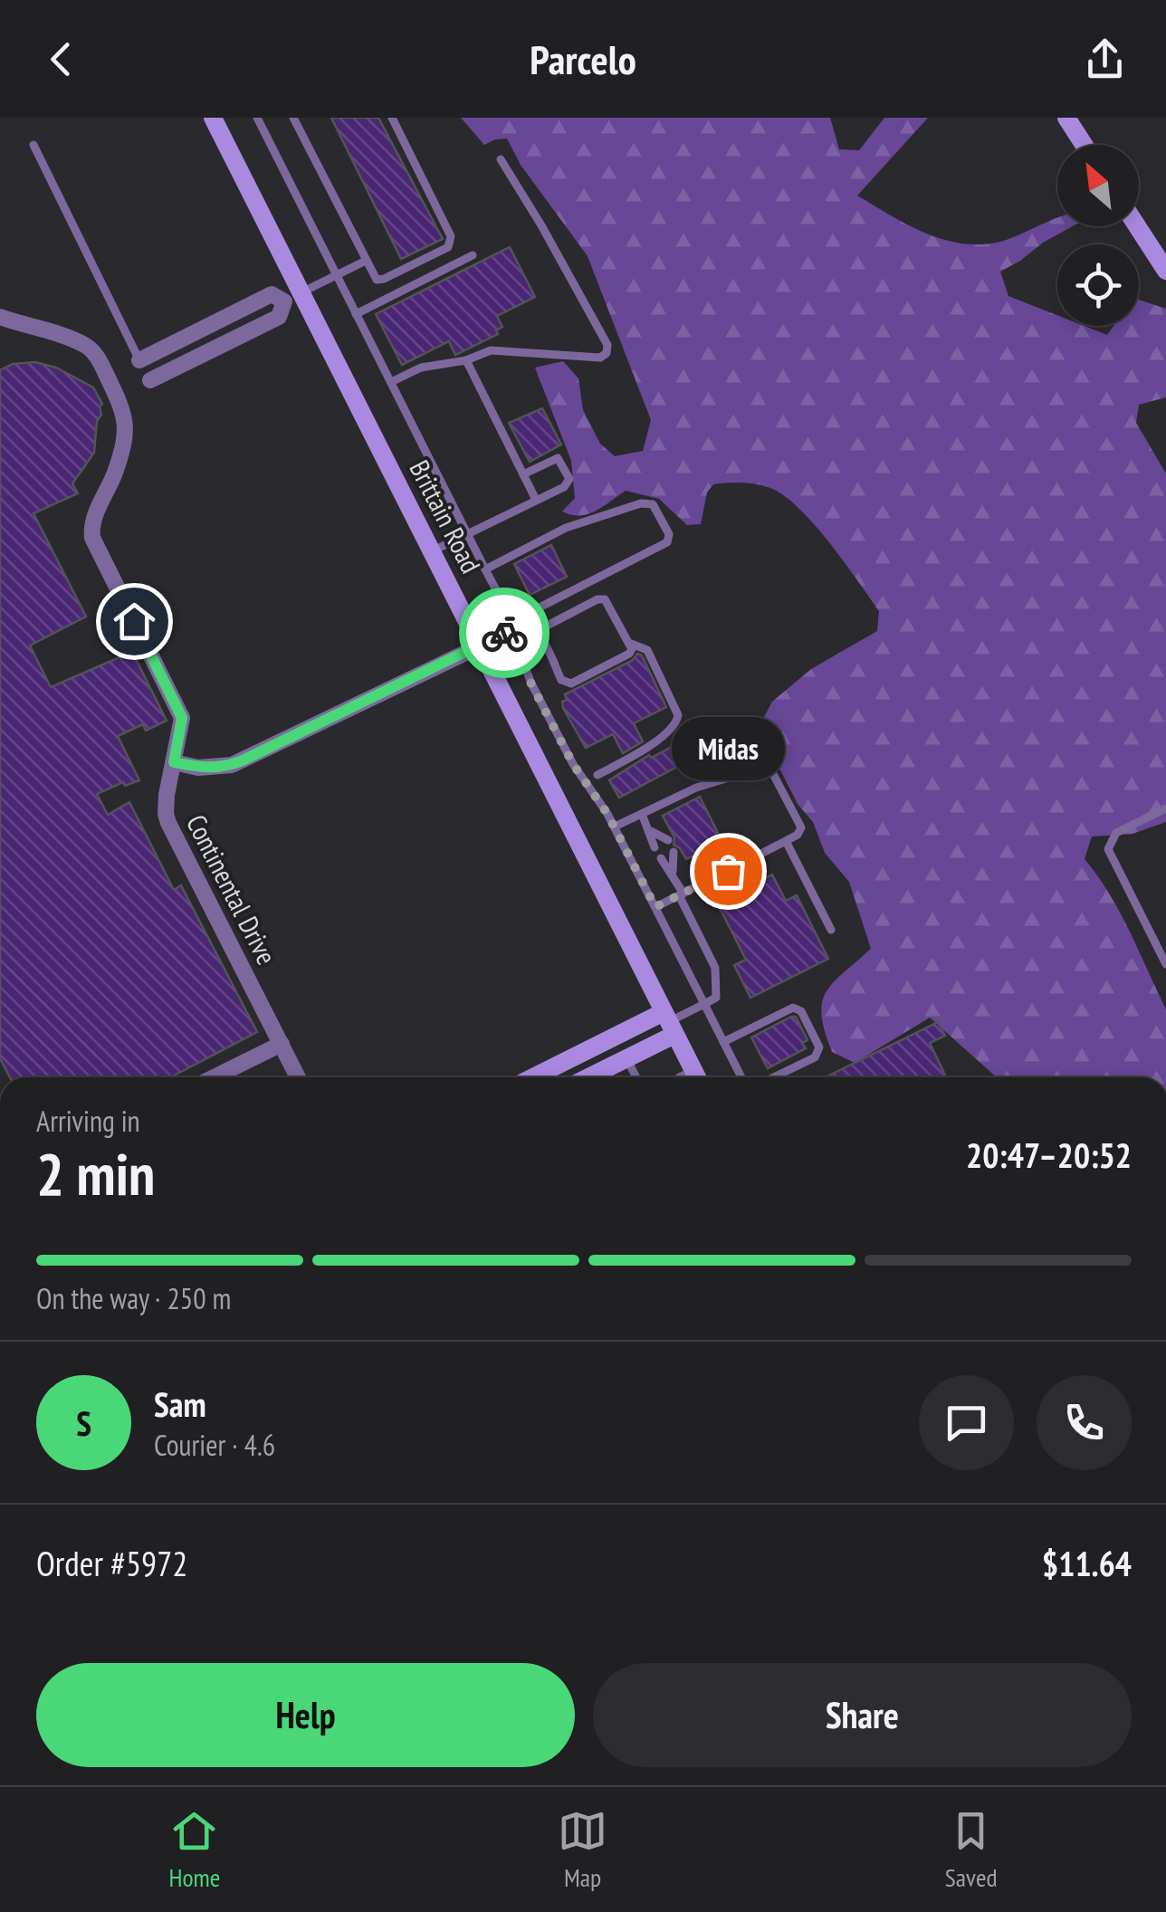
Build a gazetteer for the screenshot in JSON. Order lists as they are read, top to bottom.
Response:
{
  "streets": {
    "street": ["Brittain Road", "Continental Drive"]
  },
  "places": ["Midas"],
  "north": "top left",
  "page": {
    "header": "Parcelo",
    "bubble": "Midas",
    "heading": ["2 min", "Arriving in", "20:47–20:52"],
    "panel": [
      "Sam",
      "Courier · 4.6",
      "Order #5972",
      "$11.64"
    ],
    "bar": "On the way · 250 m",
    "round": "S",
    "buttons": ["Help", "Share"],
    "tabs": ["Home", "Map", "Saved"]
  }
}
